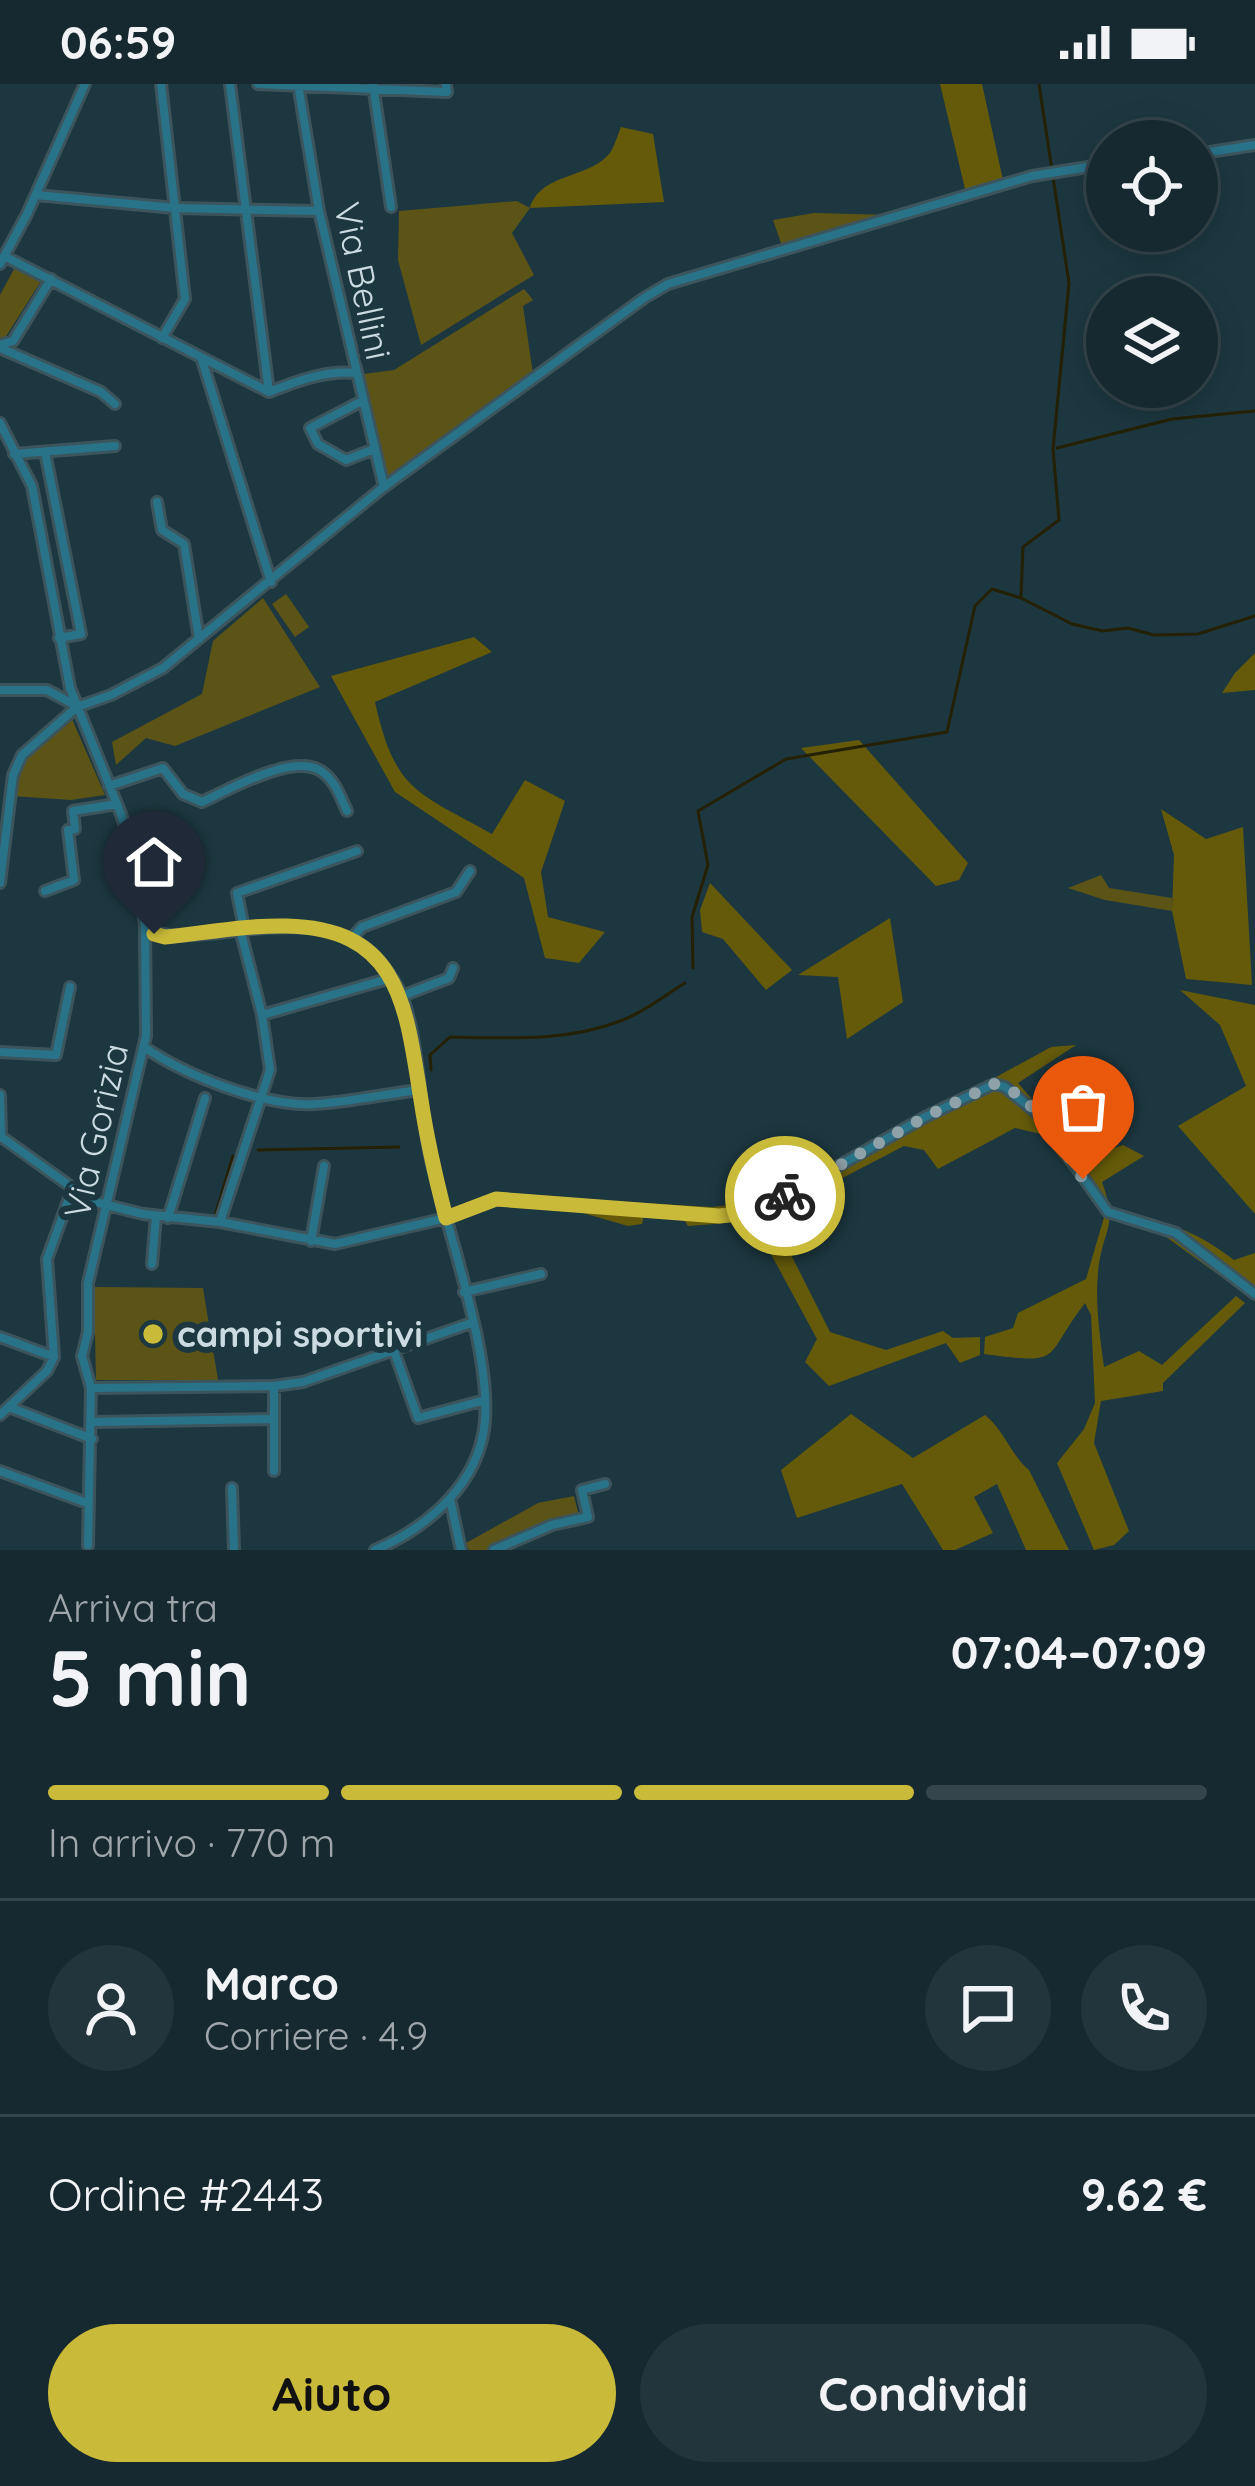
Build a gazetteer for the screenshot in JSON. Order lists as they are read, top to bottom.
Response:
{
  "streets": {
    "street": ["Via Bellini", "Via Gorizia"]
  },
  "places": ["campi sportivi"],
  "page": {
    "status": "06:59",
    "heading": ["5 min", "Arriva tra", "07:04–07:09"],
    "panel": [
      "Marco",
      "Corriere · 4.9",
      "Ordine #2443",
      "9.62 €"
    ],
    "bar": "In arrivo · 770 m",
    "buttons": ["Aiuto", "Condividi"]
  }
}
